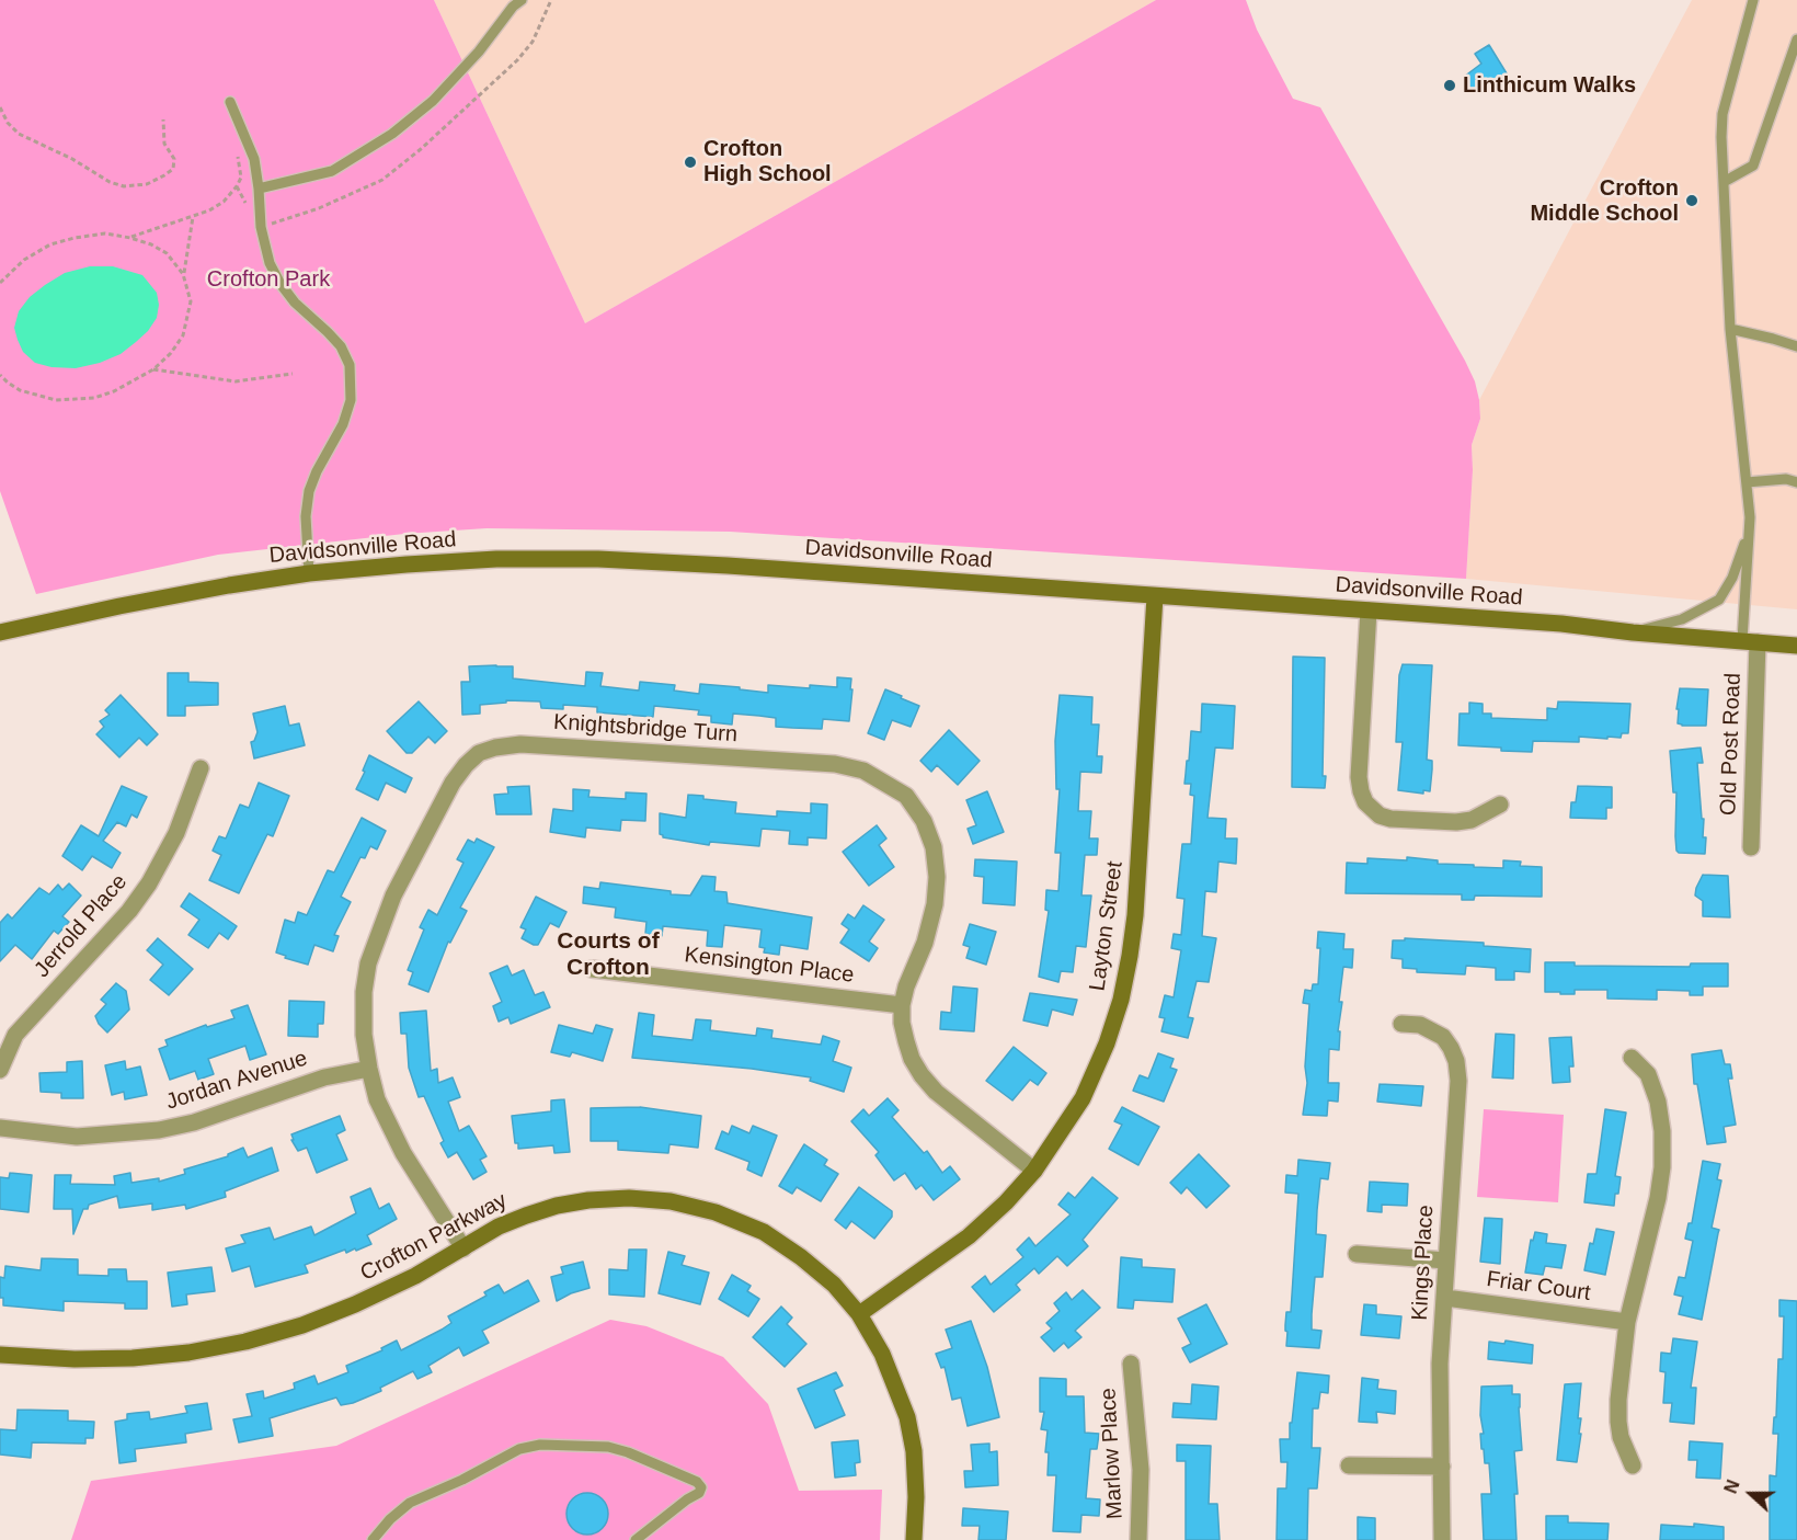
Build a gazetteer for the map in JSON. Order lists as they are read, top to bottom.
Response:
{
  "streets": {
    "street": [
      "Davidsonville Road",
      "Knightsbridge Turn",
      "Old Post Road",
      "Jerrold Place",
      "Layton Street",
      "Kensington Place",
      "Jordan Avenue",
      "Crofton Parkway",
      "Kings Place",
      "Friar Court",
      "Marlow Place"
    ]
  },
  "crossings": [
    ["Davidsonville Road", "Old Post Road"],
    ["Davidsonville Road", "Layton Street"],
    ["Knightsbridge Turn", "Layton Street"],
    ["Knightsbridge Turn", "Kensington Place"],
    ["Knightsbridge Turn", "Jordan Avenue"],
    ["Knightsbridge Turn", "Crofton Parkway"],
    ["Layton Street", "Crofton Parkway"],
    ["Kings Place", "Friar Court"]
  ],
  "districts": ["Courts of Crofton"],
  "parks": ["Crofton Park"],
  "places": ["Linthicum Walks", "Crofton High School", "Crofton Middle School"],
  "north": "left"
}
